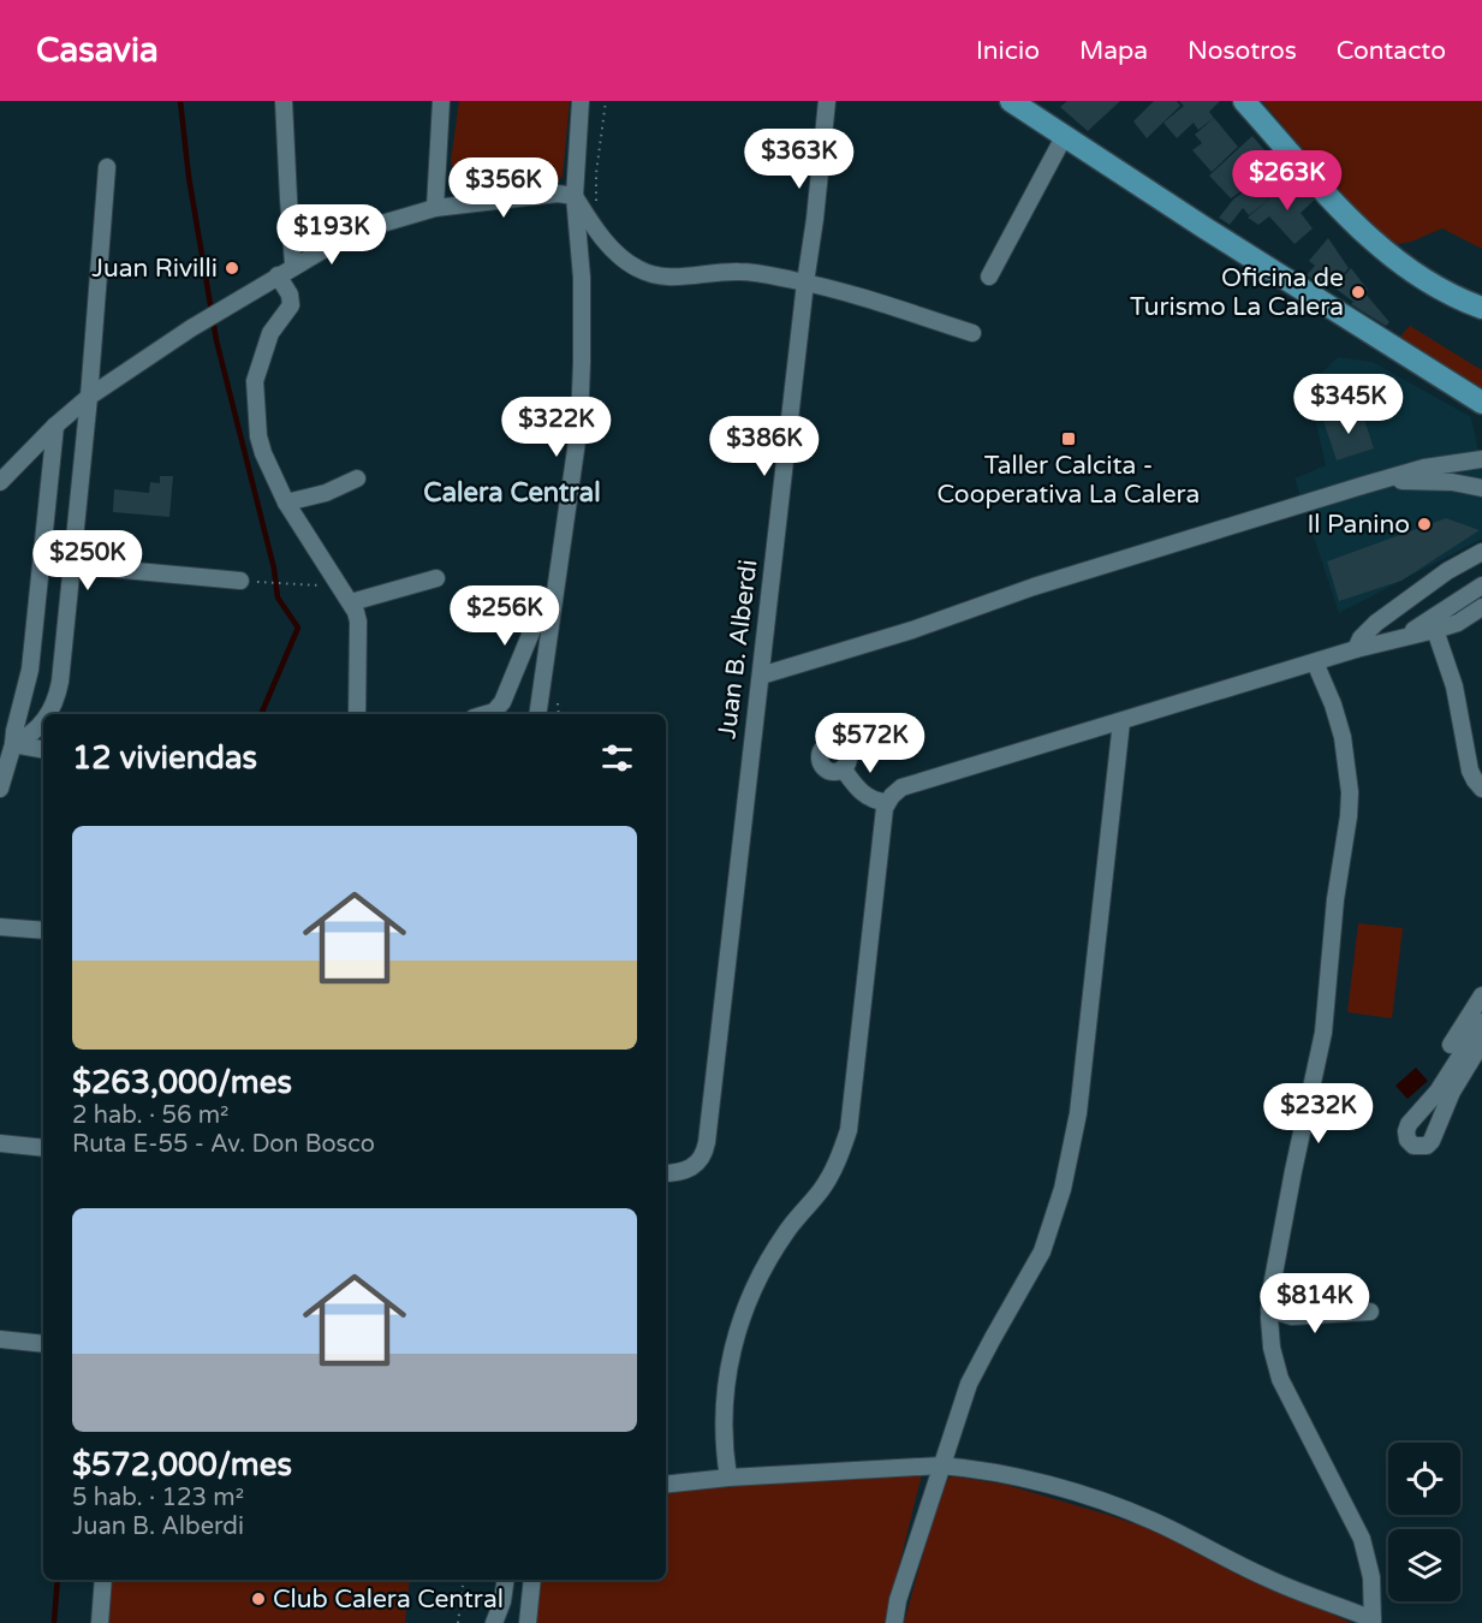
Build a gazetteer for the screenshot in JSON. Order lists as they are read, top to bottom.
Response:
{
  "streets": {
    "street": ["Juan B. Alberdi"]
  },
  "districts": ["Calera Central"],
  "places": {
    "other": [
      "Juan Rivilli",
      "Oficina de Turismo La Calera",
      "Il Panino",
      "Club Calera Central"
    ],
    "transit": ["Taller Calcita - Cooperativa La Calera"]
  },
  "page": {
    "header": "Casavia",
    "nav": [
      "Inicio",
      "Mapa",
      "Nosotros",
      "Contacto"
    ],
    "price": [
      "$363K",
      "$263K",
      "$356K",
      "$193K",
      "$345K",
      "$322K",
      "$386K",
      "$250K",
      "$256K",
      "$572K",
      "$232K",
      "$814K"
    ],
    "heading": "12 viviendas",
    "list": [
      {
        "name": "$263,000/mes",
        "note": "2 hab. · 56 m² · Ruta E-55 - Av. Don Bosco"
      },
      {
        "name": "$572,000/mes",
        "note": "5 hab. · 123 m² · Juan B. Alberdi"
      }
    ]
  }
}
